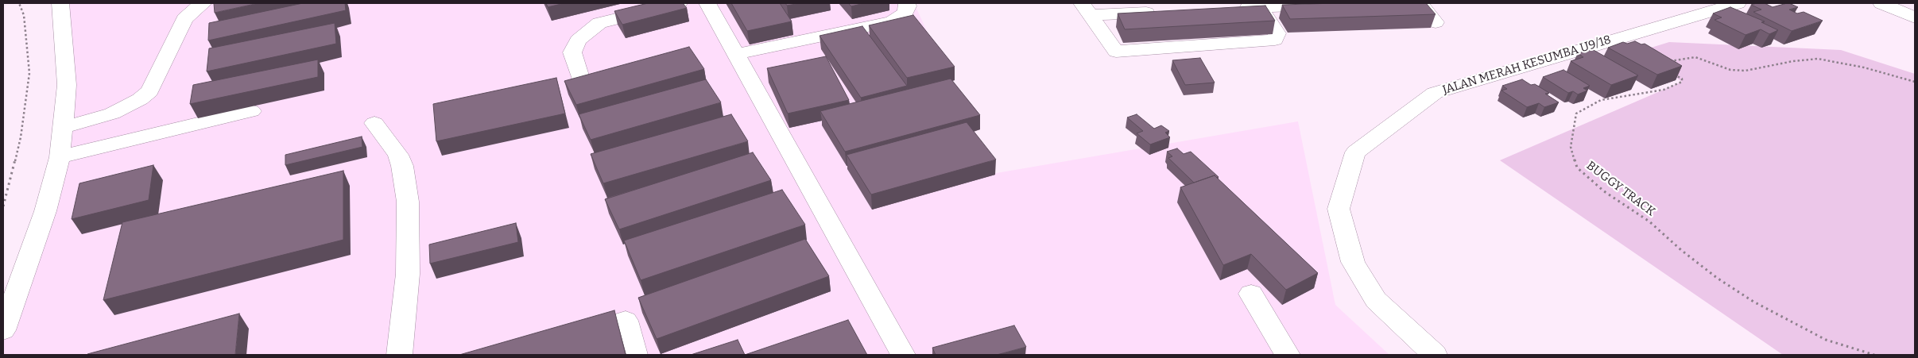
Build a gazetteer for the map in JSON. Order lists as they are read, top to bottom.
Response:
{
  "streets": {
    "street": ["JALAN MERAH KESUMBA U9/18"],
    "path": ["BUGGY TRACK"]
  }
}
